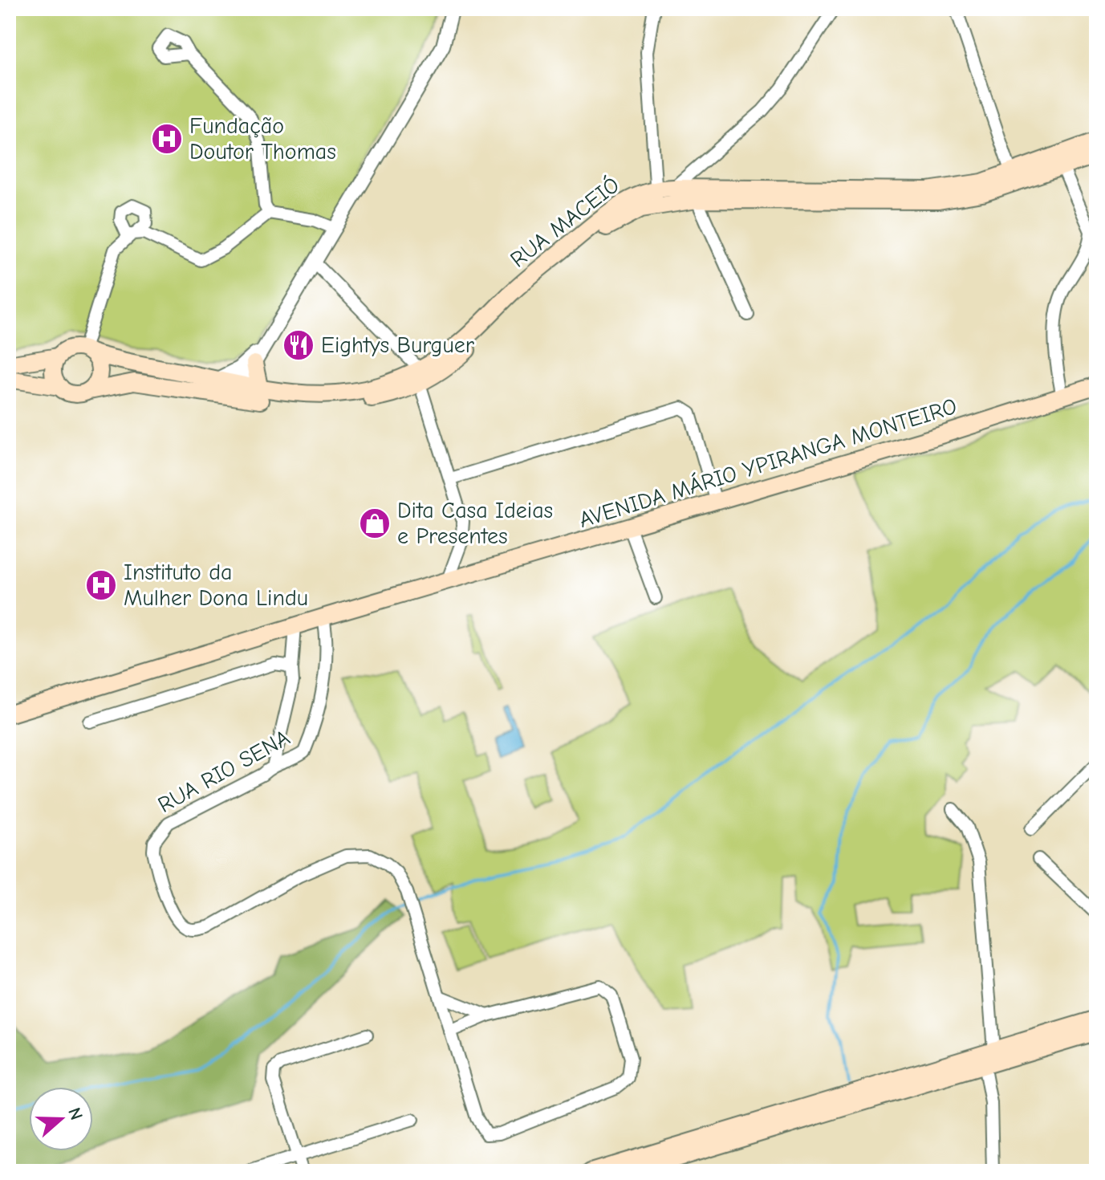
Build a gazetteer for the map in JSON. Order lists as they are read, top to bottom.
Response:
{
  "streets": {
    "main road": ["RUA MACEIÓ", "AVENIDA MÁRIO YPIRANGA MONTEIRO"],
    "street": ["RUA RIO SENA"]
  },
  "crossings": [
    ["AVENIDA MÁRIO YPIRANGA MONTEIRO", "RUA RIO SENA"]
  ],
  "places": {
    "hospital": ["Fundação Doutor Thomas", "Instituto da Mulher Dona Lindu"],
    "restaurant": ["Eightys Burguer"],
    "shop": ["Dita Casa Ideias e Presentes"]
  },
  "north": "right"
}
